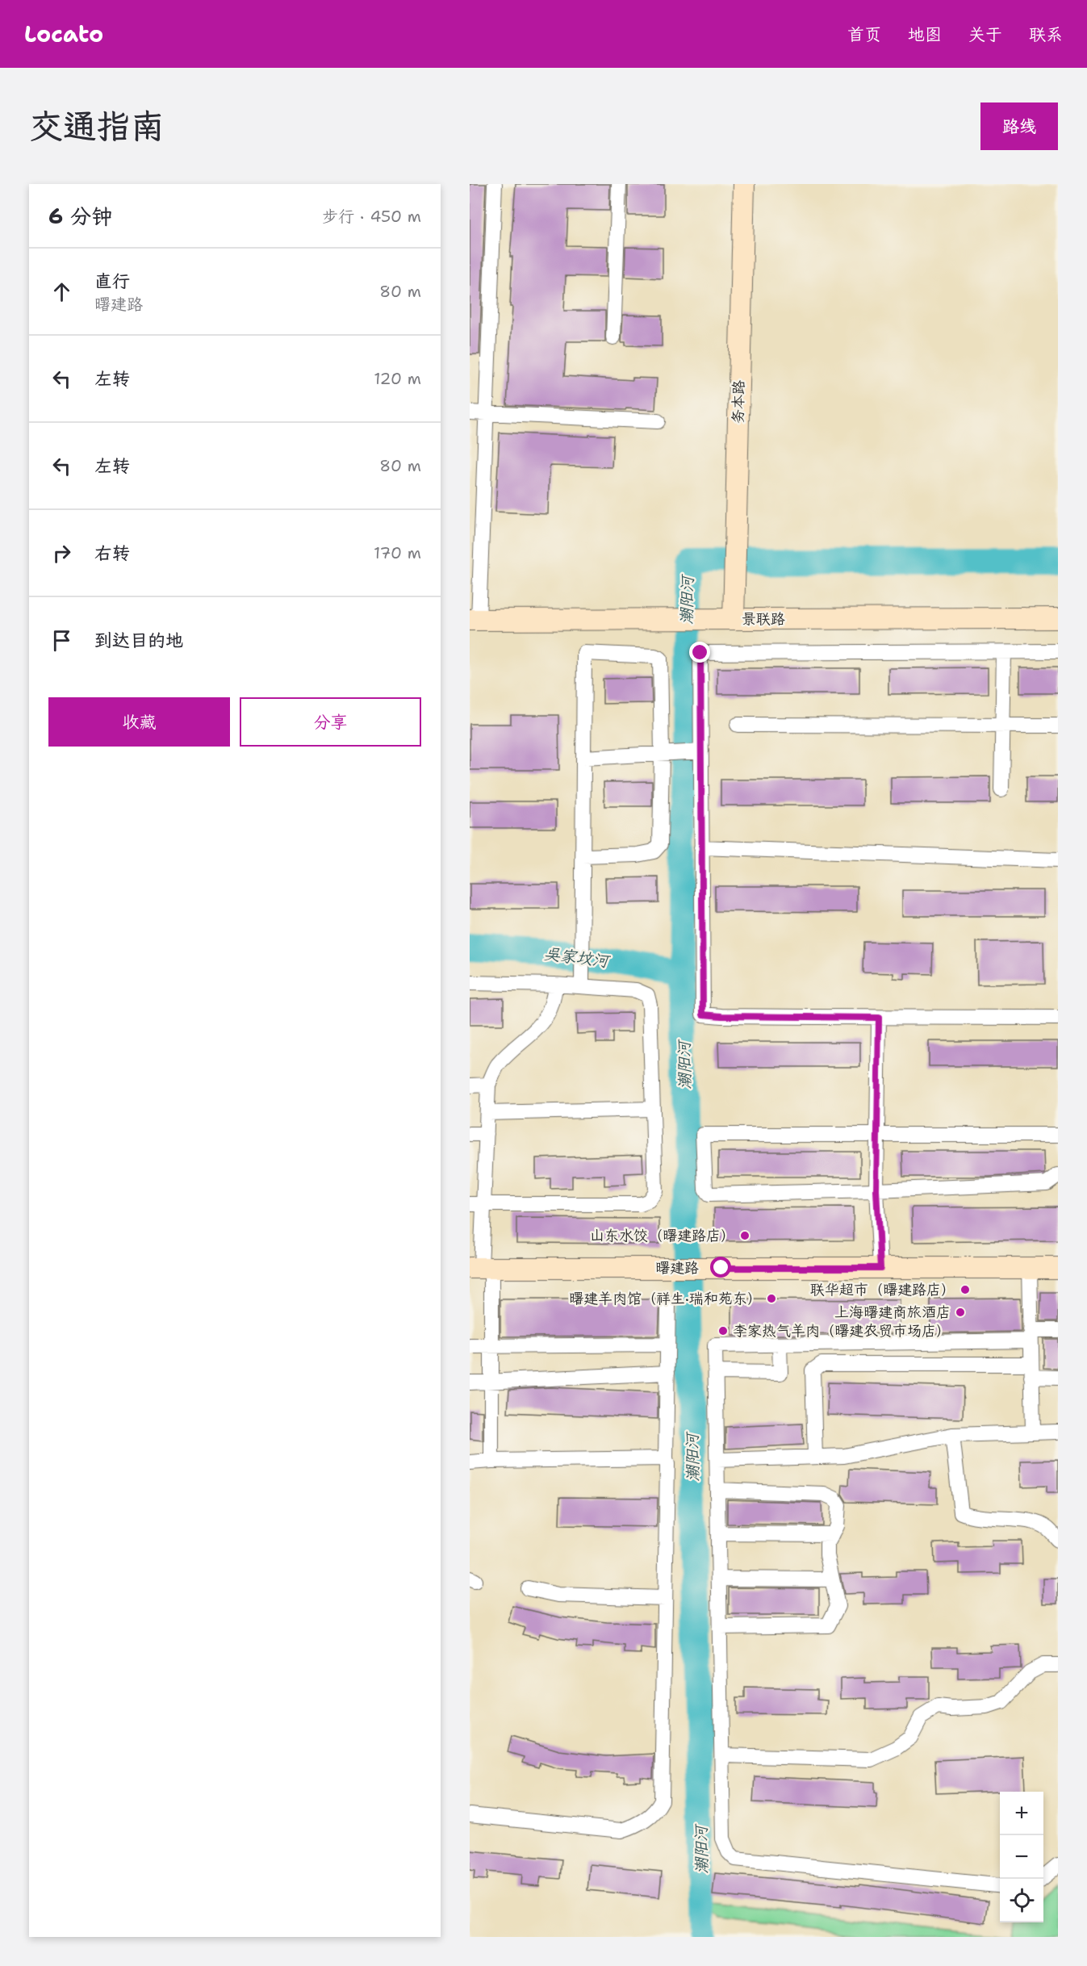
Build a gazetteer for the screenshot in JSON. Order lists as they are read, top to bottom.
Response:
{
  "streets": {
    "street": ["务本路", "景联路", "曙建路"]
  },
  "crossings": [
    ["务本路", "景联路"]
  ],
  "water": ["潮阳河", "吴家坟河"],
  "places": [
    "山东水饺（曙建路店）",
    "联华超市（曙建路店）",
    "曙建羊肉馆（祥生·瑞和苑东）",
    "上海曙建商旅酒店",
    "李家热气羊肉（曙建农贸市场店）"
  ],
  "page": {
    "header": "Locato",
    "nav": [
      "首页",
      "地图",
      "关于",
      "联系"
    ],
    "buttons": [
      "路线",
      ["收藏", "分享"]
    ],
    "title": "交通指南",
    "heading": ["6 分钟", "步行 · 450 m"],
    "list": [
      ["直行", "曙建路", "80 m"],
      ["左转", "120 m"],
      ["左转", "80 m"],
      ["右转", "170 m"],
      "到达目的地"
    ],
    "map_buttons": ["+", "−"]
  }
}
